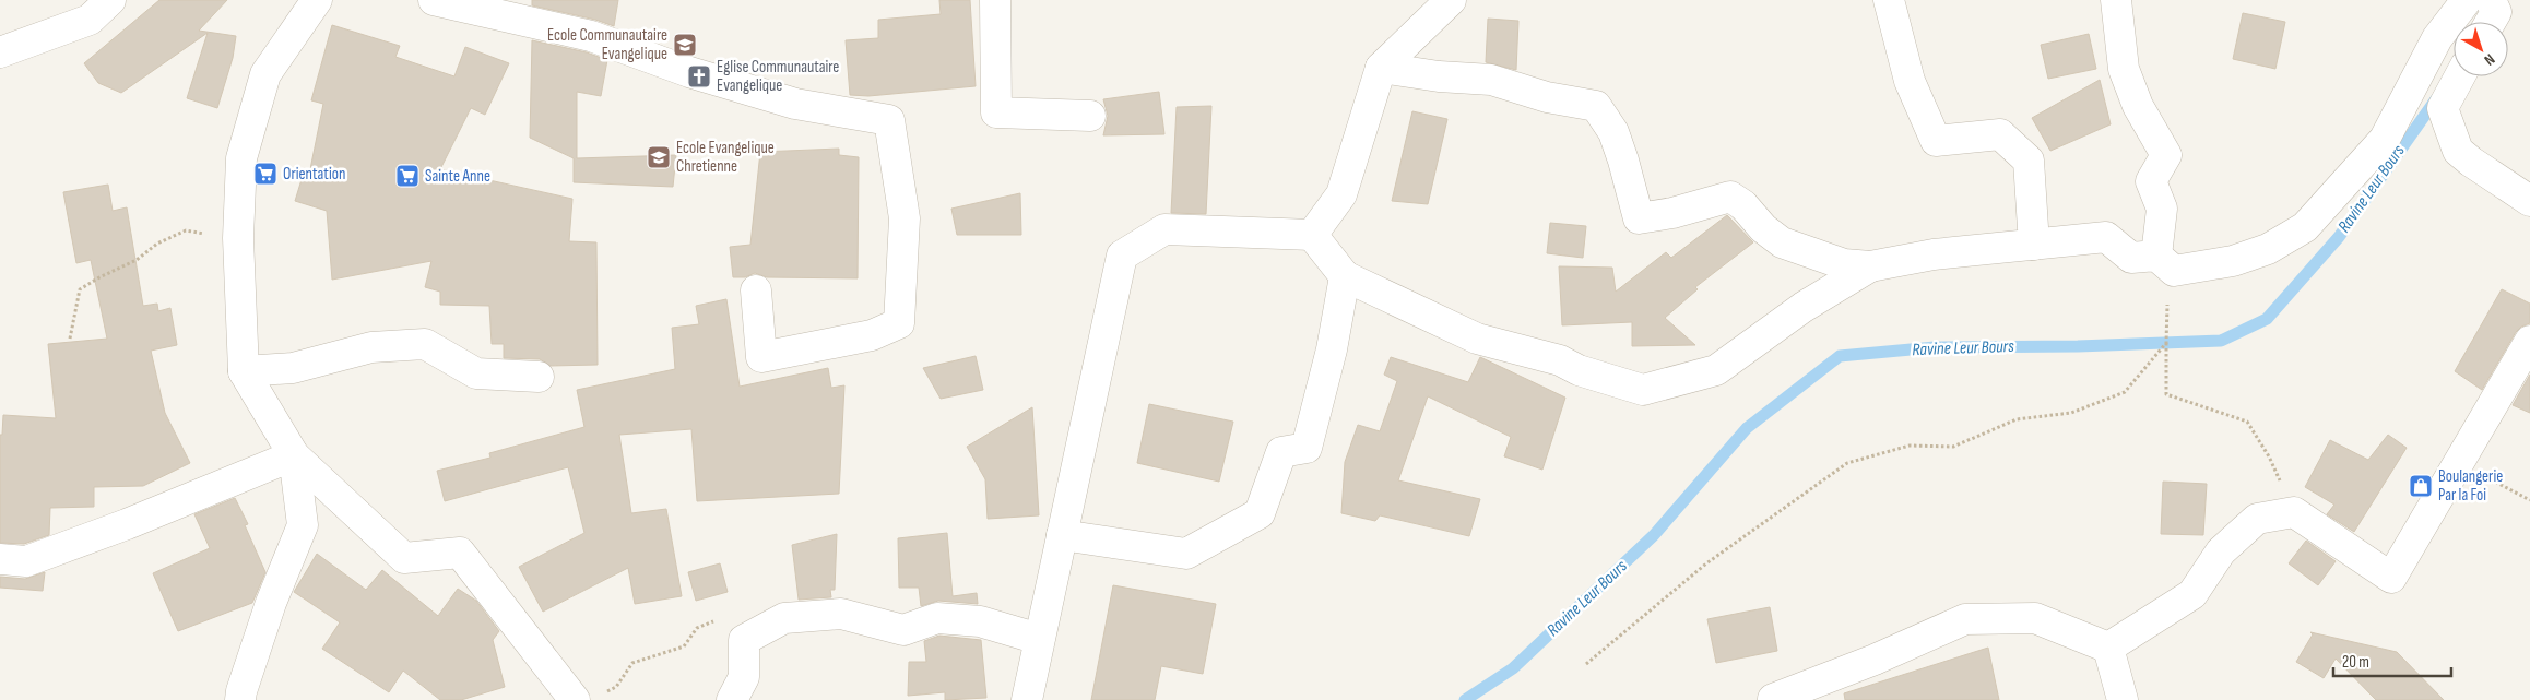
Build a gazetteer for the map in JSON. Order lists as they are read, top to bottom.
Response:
{
  "water": ["Ravine Leur Bours"],
  "places": {
    "school or university": ["Ecole Communautaire Evangelique", "Ecole Evangelique Chretienne"],
    "church": ["Eglise Communautaire Evangelique"],
    "supermarket": ["Orientation", "Sainte Anne"],
    "shop": ["Boulangerie Par la Foi"]
  },
  "scale_bar": "20 m",
  "north": "bottom right"
}
